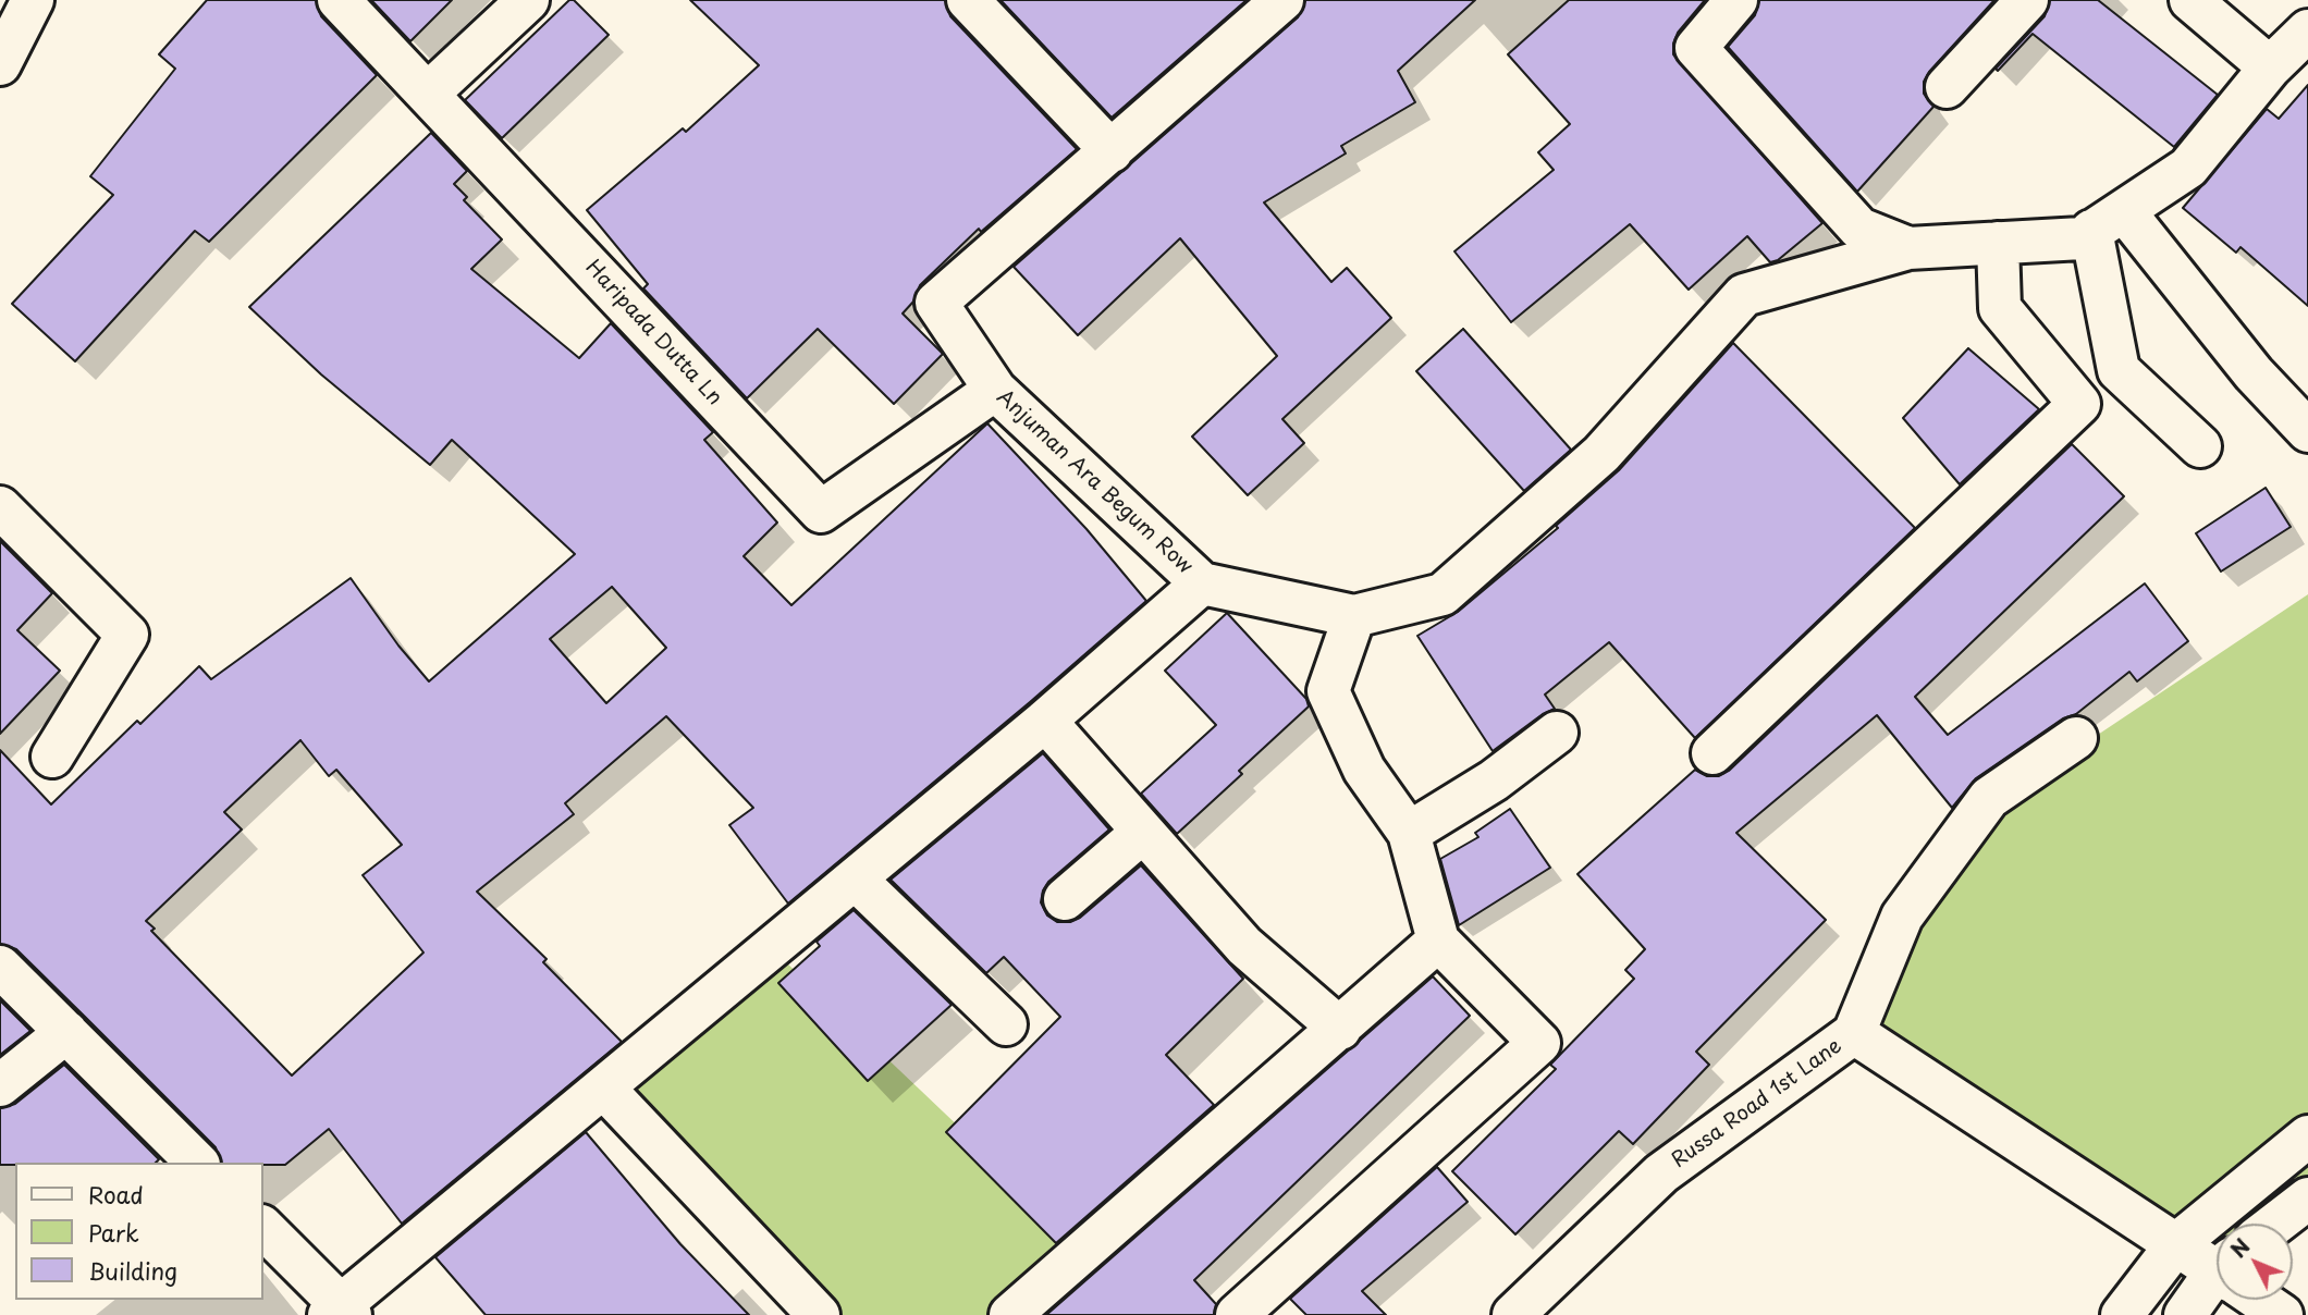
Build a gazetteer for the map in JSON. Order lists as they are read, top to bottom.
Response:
{
  "streets": {
    "street": ["Haripada Dutta Ln", "Anjuman Ara Begum Row", "Russa Road 1st Lane"]
  },
  "crossings": [
    ["Haripada Dutta Ln", "Anjuman Ara Begum Row"]
  ],
  "legend": ["Road", "Park", "Building"],
  "north": "top left"
}
